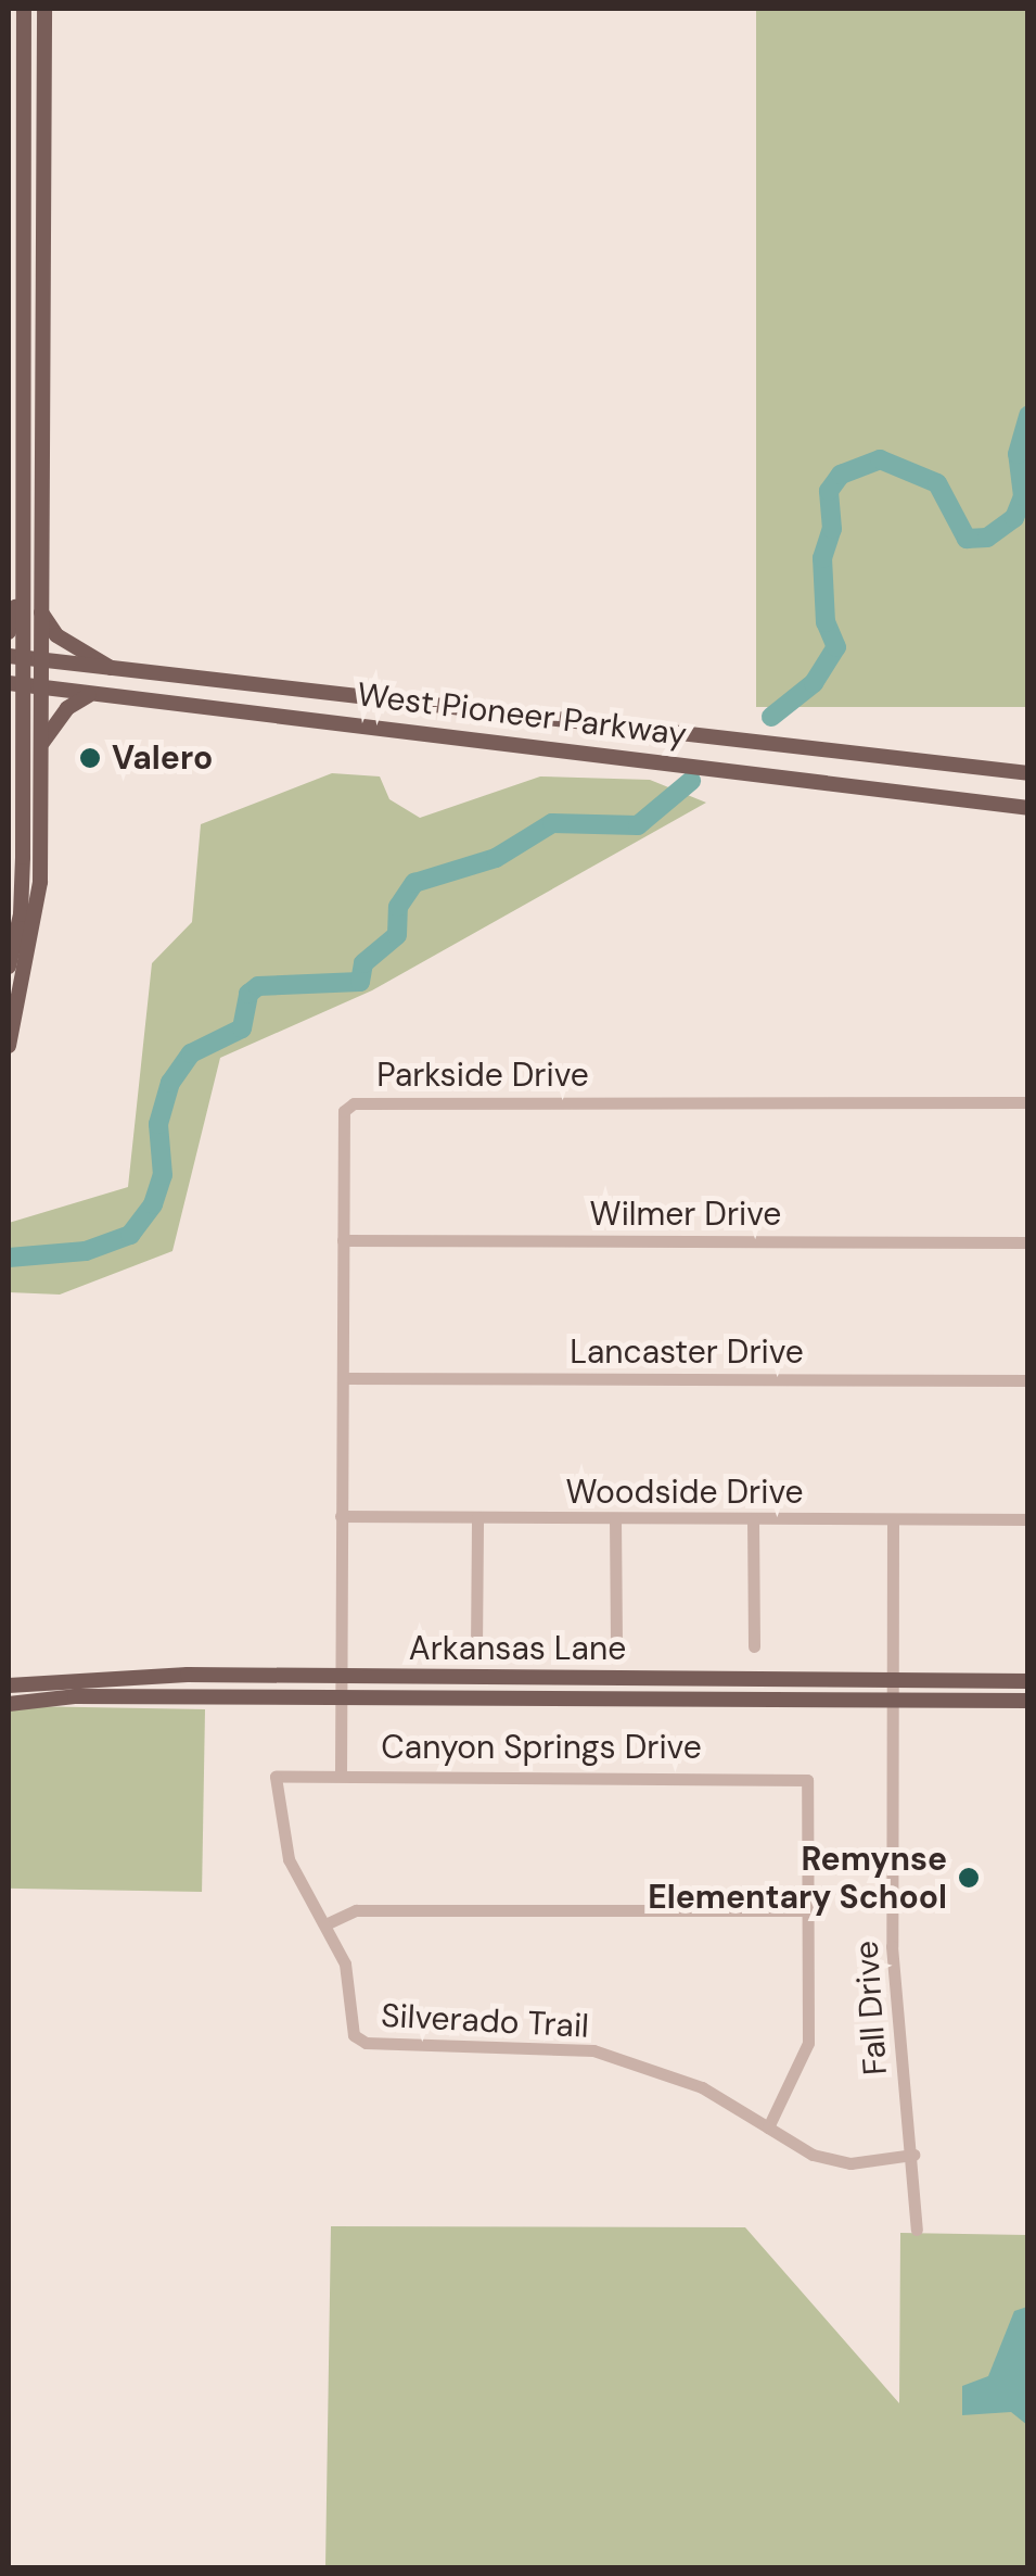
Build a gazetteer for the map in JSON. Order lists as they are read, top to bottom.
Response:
{
  "streets": {
    "main road": ["West Pioneer Parkway", "Arkansas Lane"],
    "street": [
      "Parkside Drive",
      "Wilmer Drive",
      "Lancaster Drive",
      "Woodside Drive",
      "Canyon Springs Drive",
      "Fall Drive",
      "Silverado Trail"
    ]
  },
  "crossings": [
    ["Parkside Drive", "Wilmer Drive"],
    ["Parkside Drive", "Lancaster Drive"],
    ["Parkside Drive", "Woodside Drive"],
    ["Parkside Drive", "Arkansas Lane"],
    ["Parkside Drive", "Canyon Springs Drive"],
    ["Woodside Drive", "Fall Drive"],
    ["Arkansas Lane", "Fall Drive"],
    ["Canyon Springs Drive", "Silverado Trail"],
    ["Fall Drive", "Silverado Trail"]
  ],
  "places": ["Valero", "Remynse Elementary School"]
}
